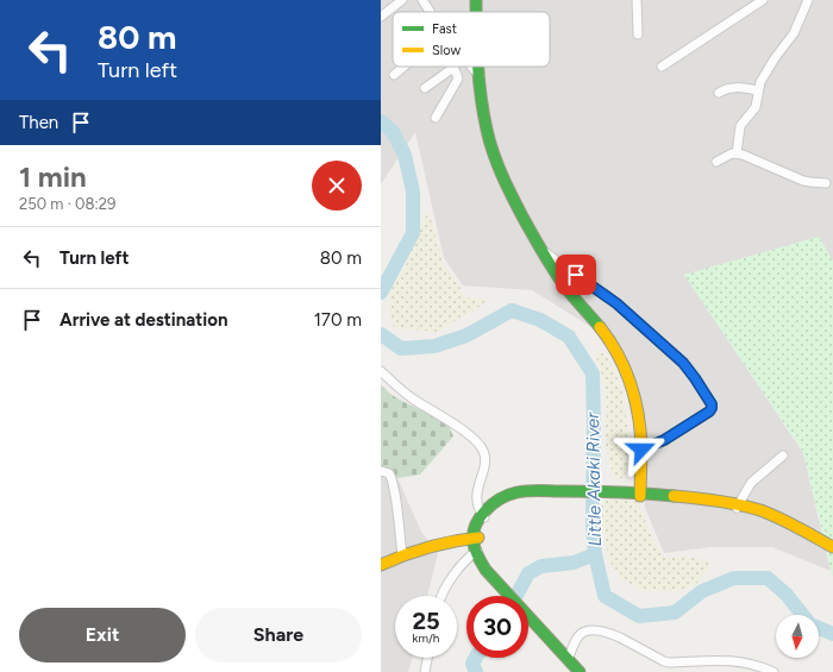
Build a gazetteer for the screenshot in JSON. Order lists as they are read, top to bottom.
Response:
{
  "water": ["Little Akaki River"],
  "legend": ["Fast", "Slow"],
  "north": "bottom",
  "page": {
    "turn": ["80 m", "Turn left"],
    "then": "Then",
    "heading": ["1 min", "250 m · 08:29"],
    "list": [
      {
        "name": "Turn left",
        "value": "80 m"
      },
      {
        "name": "Arrive at destination",
        "value": "170 m"
      }
    ],
    "speed": "25 km/h",
    "limit": "30",
    "buttons": ["Exit", "Share"]
  }
}
